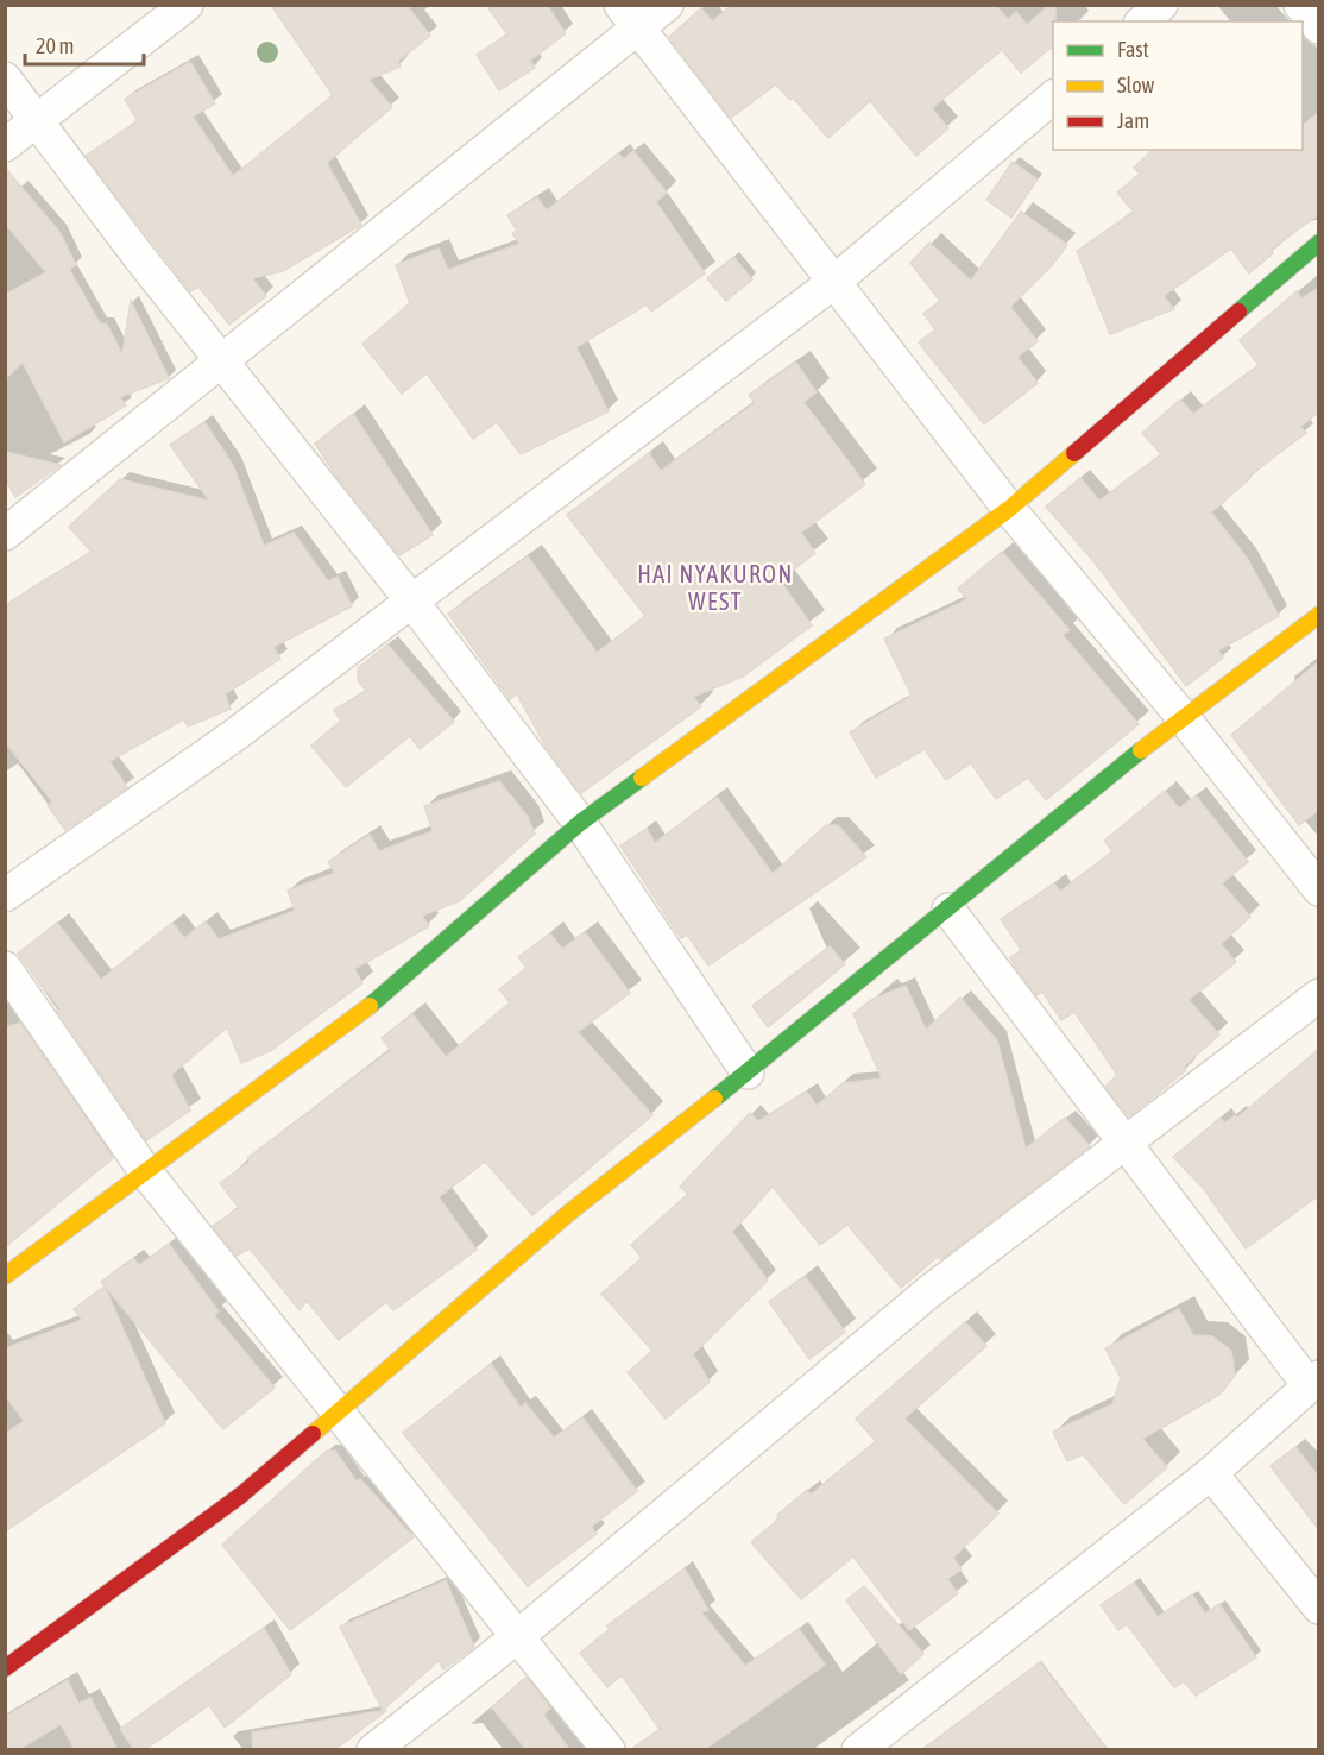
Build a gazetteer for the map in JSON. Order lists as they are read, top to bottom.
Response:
{
  "districts": ["HAI NYAKURON WEST"],
  "legend": ["Fast", "Slow", "Jam"],
  "scale_bar": "20 m"
}
